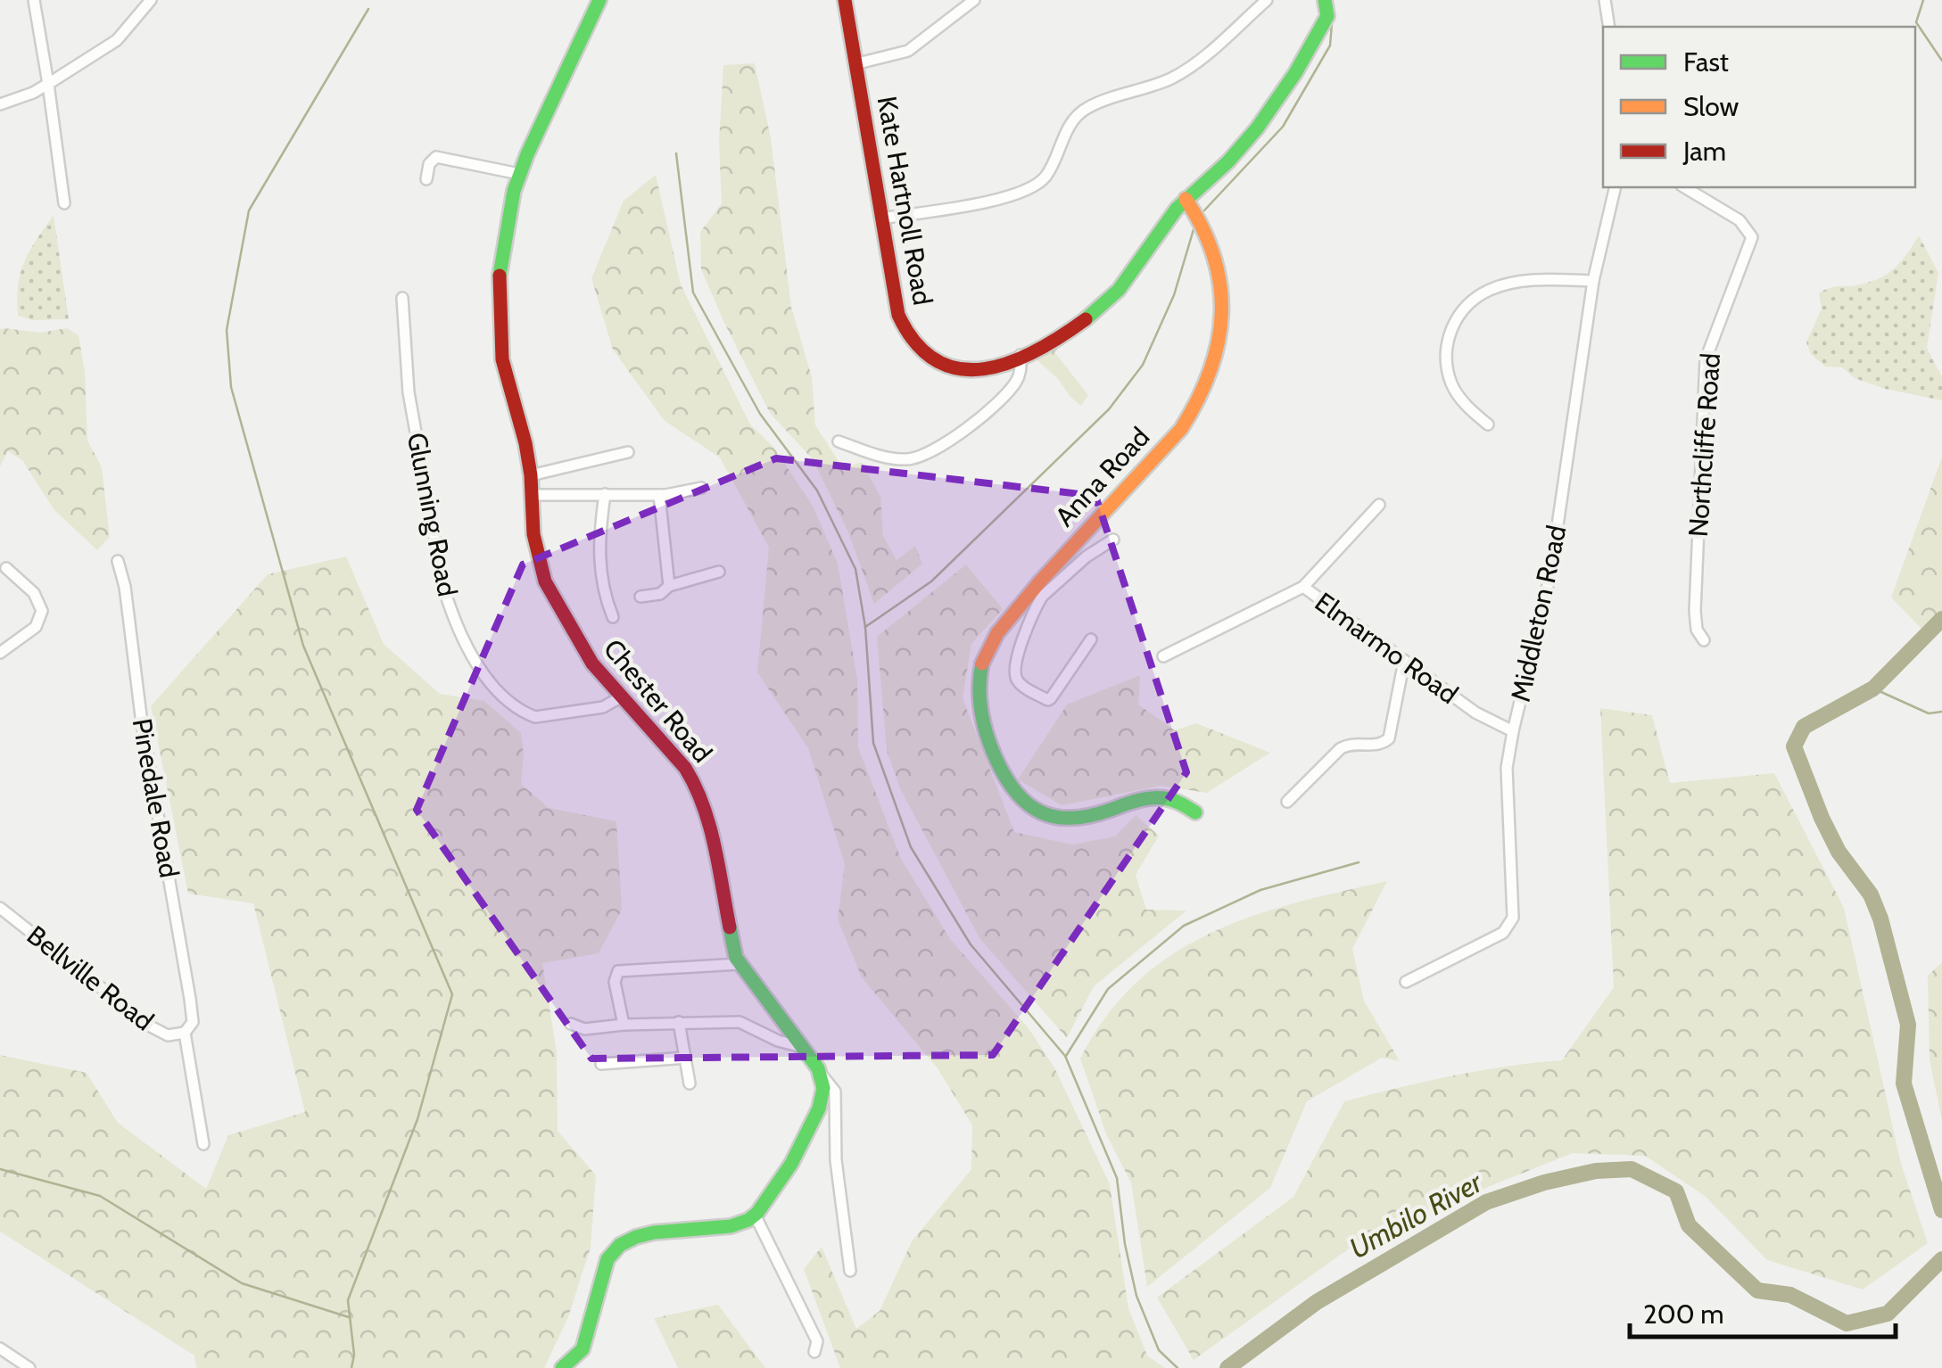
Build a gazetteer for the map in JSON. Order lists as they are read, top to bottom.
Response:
{
  "streets": {
    "street": [
      "Kate Hartnoll Road",
      "Northcliffe Road",
      "Anna Road",
      "Glunning Road",
      "Middleton Road",
      "Elmarmo Road",
      "Chester Road",
      "Pinedale Road",
      "Bellville Road"
    ]
  },
  "crossings": [
    ["Kate Hartnoll Road", "Anna Road"],
    ["Glunning Road", "Chester Road"],
    ["Middleton Road", "Elmarmo Road"],
    ["Pinedale Road", "Bellville Road"]
  ],
  "water": ["Umbilo River"],
  "legend": ["Fast", "Slow", "Jam"],
  "scale_bar": "200 m"
}
